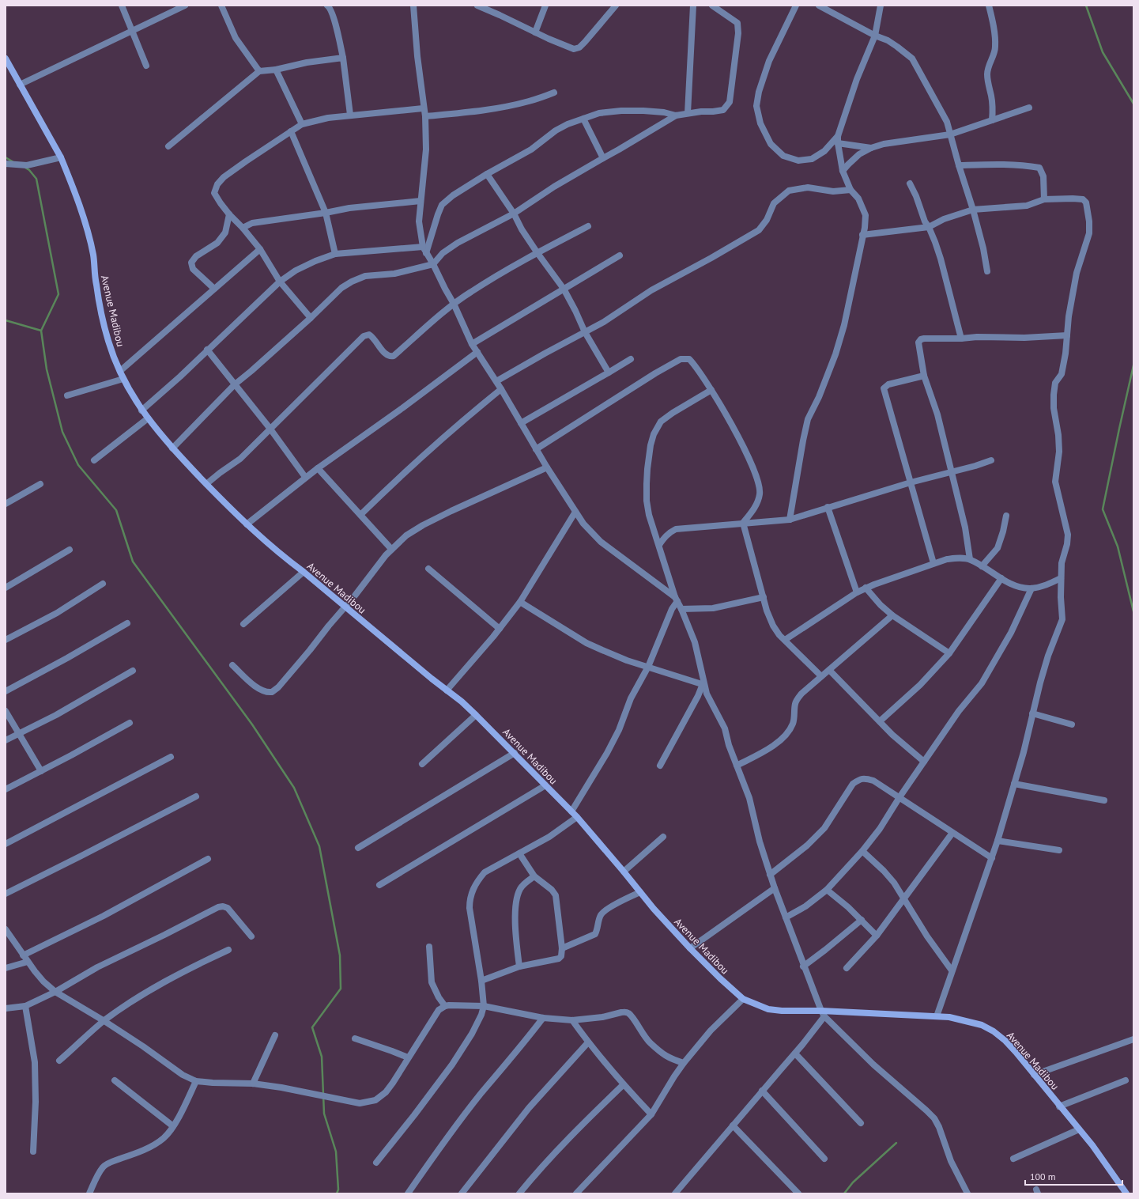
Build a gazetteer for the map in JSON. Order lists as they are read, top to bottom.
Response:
{
  "streets": {
    "street": ["Avenue Madibou"]
  },
  "scale_bar": "100 m"
}
